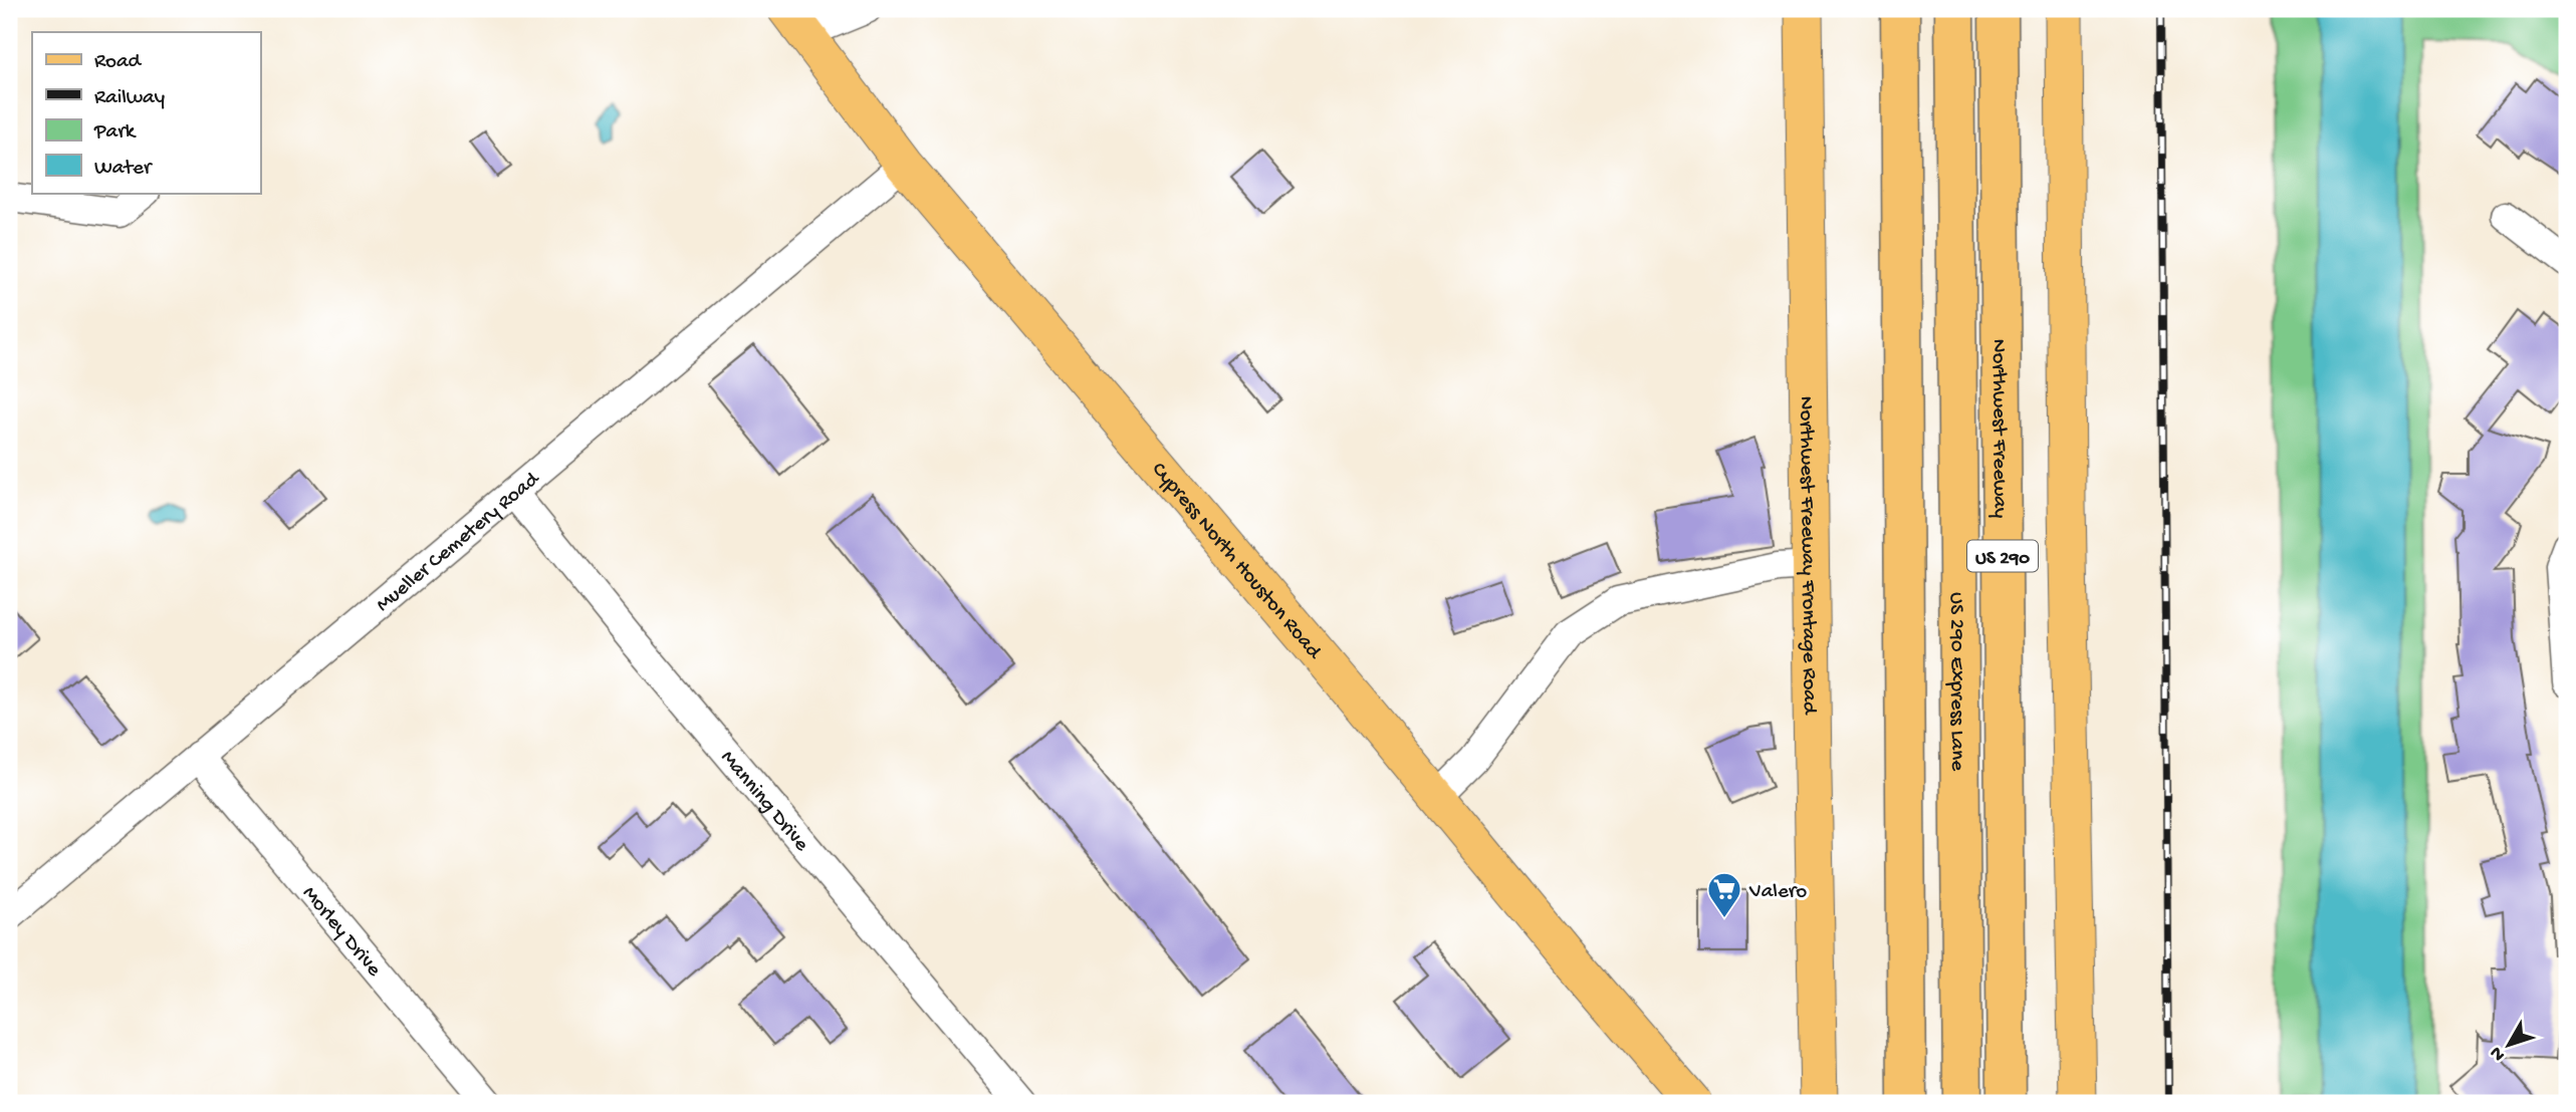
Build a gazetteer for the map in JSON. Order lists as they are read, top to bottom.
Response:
{
  "streets": {
    "highway": ["Northwest Freeway", "US 290", "US 290 Express Lane"],
    "main road": ["Northwest Freeway Frontage Road", "Cypress North Houston Road"],
    "street": ["Mueller Cemetery Road", "Manning Drive", "Morley Drive"]
  },
  "crossings": [
    ["Mueller Cemetery Road", "Cypress North Houston Road"],
    ["Mueller Cemetery Road", "Manning Drive"],
    ["Mueller Cemetery Road", "Morley Drive"]
  ],
  "places": {
    "supermarket": ["Valero"]
  },
  "legend": [
    "Road",
    "Railway",
    "Park",
    "Water"
  ],
  "north": "bottom left"
}
